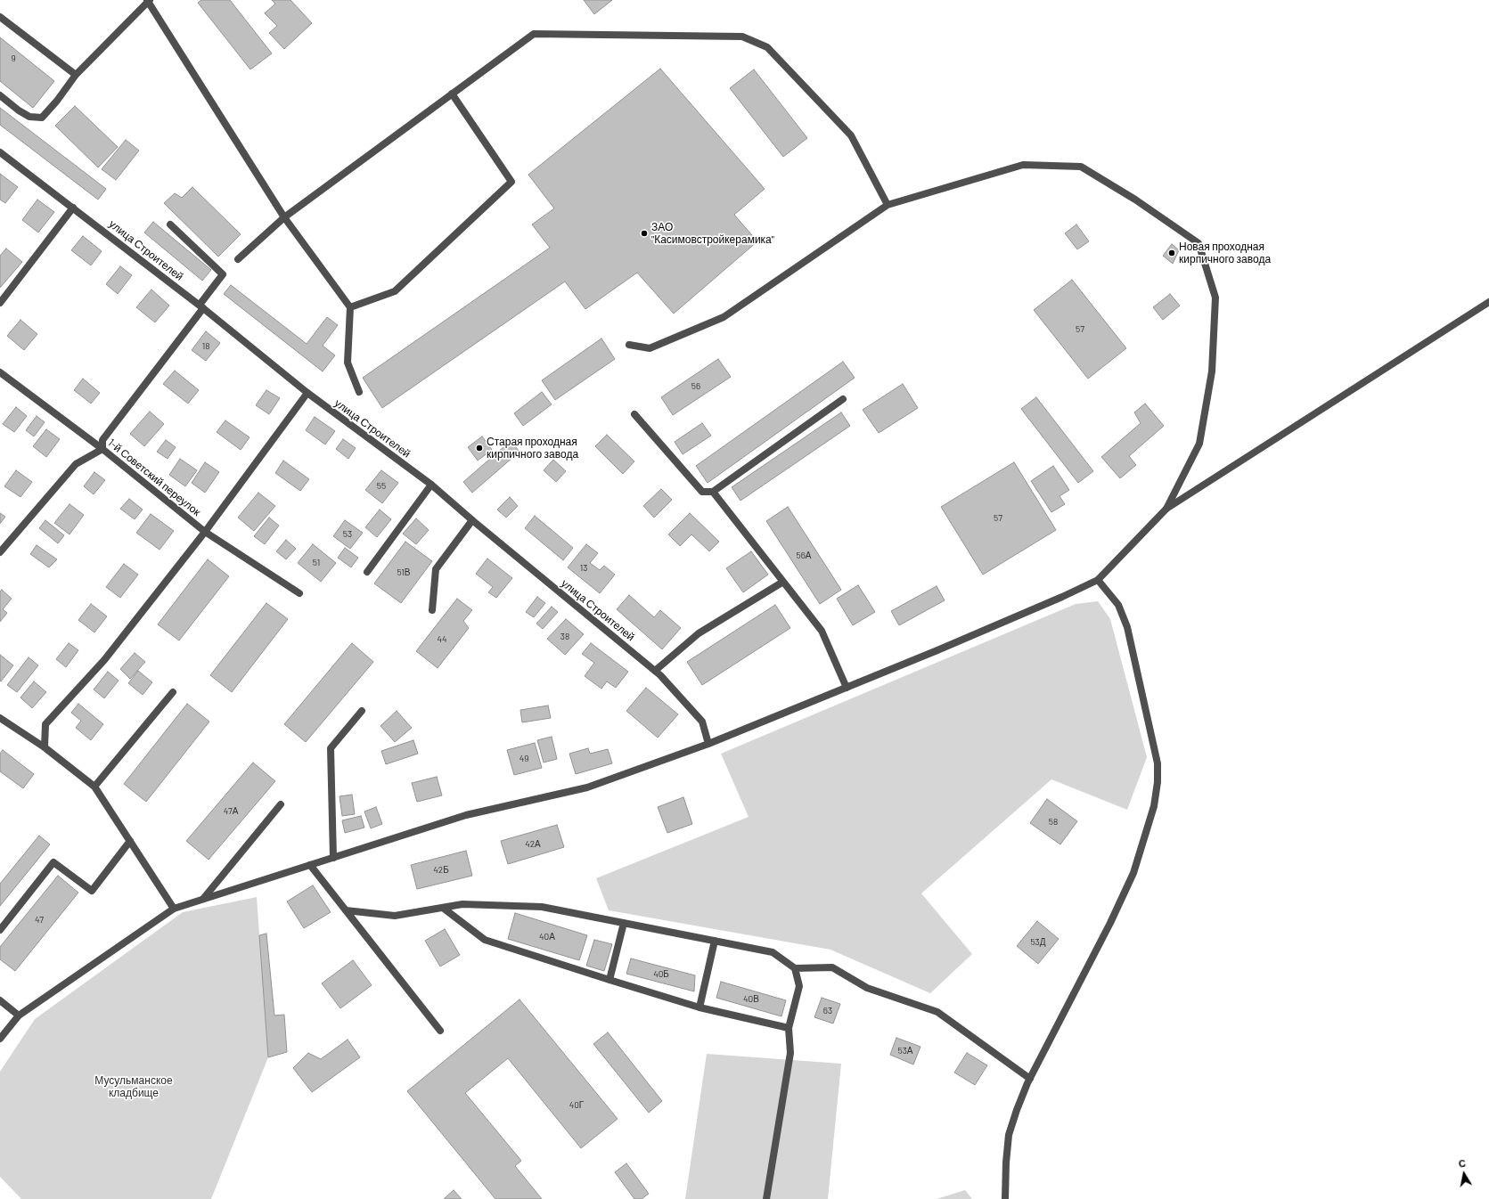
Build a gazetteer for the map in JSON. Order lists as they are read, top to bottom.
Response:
{
  "streets": {
    "street": ["улица Строителей", "1-й Советский переулок"]
  },
  "parks": ["Мусульманское кладбище"],
  "places": ["ЗАО \"Касимовстройкерамика\"", "Новая проходная кирпичного завода", "Старая проходная кирпичного завода"],
  "house_numbers": [
    "9",
    "57",
    "18",
    "56",
    "55",
    "57",
    "53",
    "56А",
    "51",
    "13",
    "51В",
    "38",
    "44",
    "49",
    "47А",
    "58",
    "42А",
    "42Б",
    "47",
    "40А",
    "53Д",
    "40Б",
    "40В",
    "63",
    "53А",
    "40Г"
  ],
  "north": "top"
}
